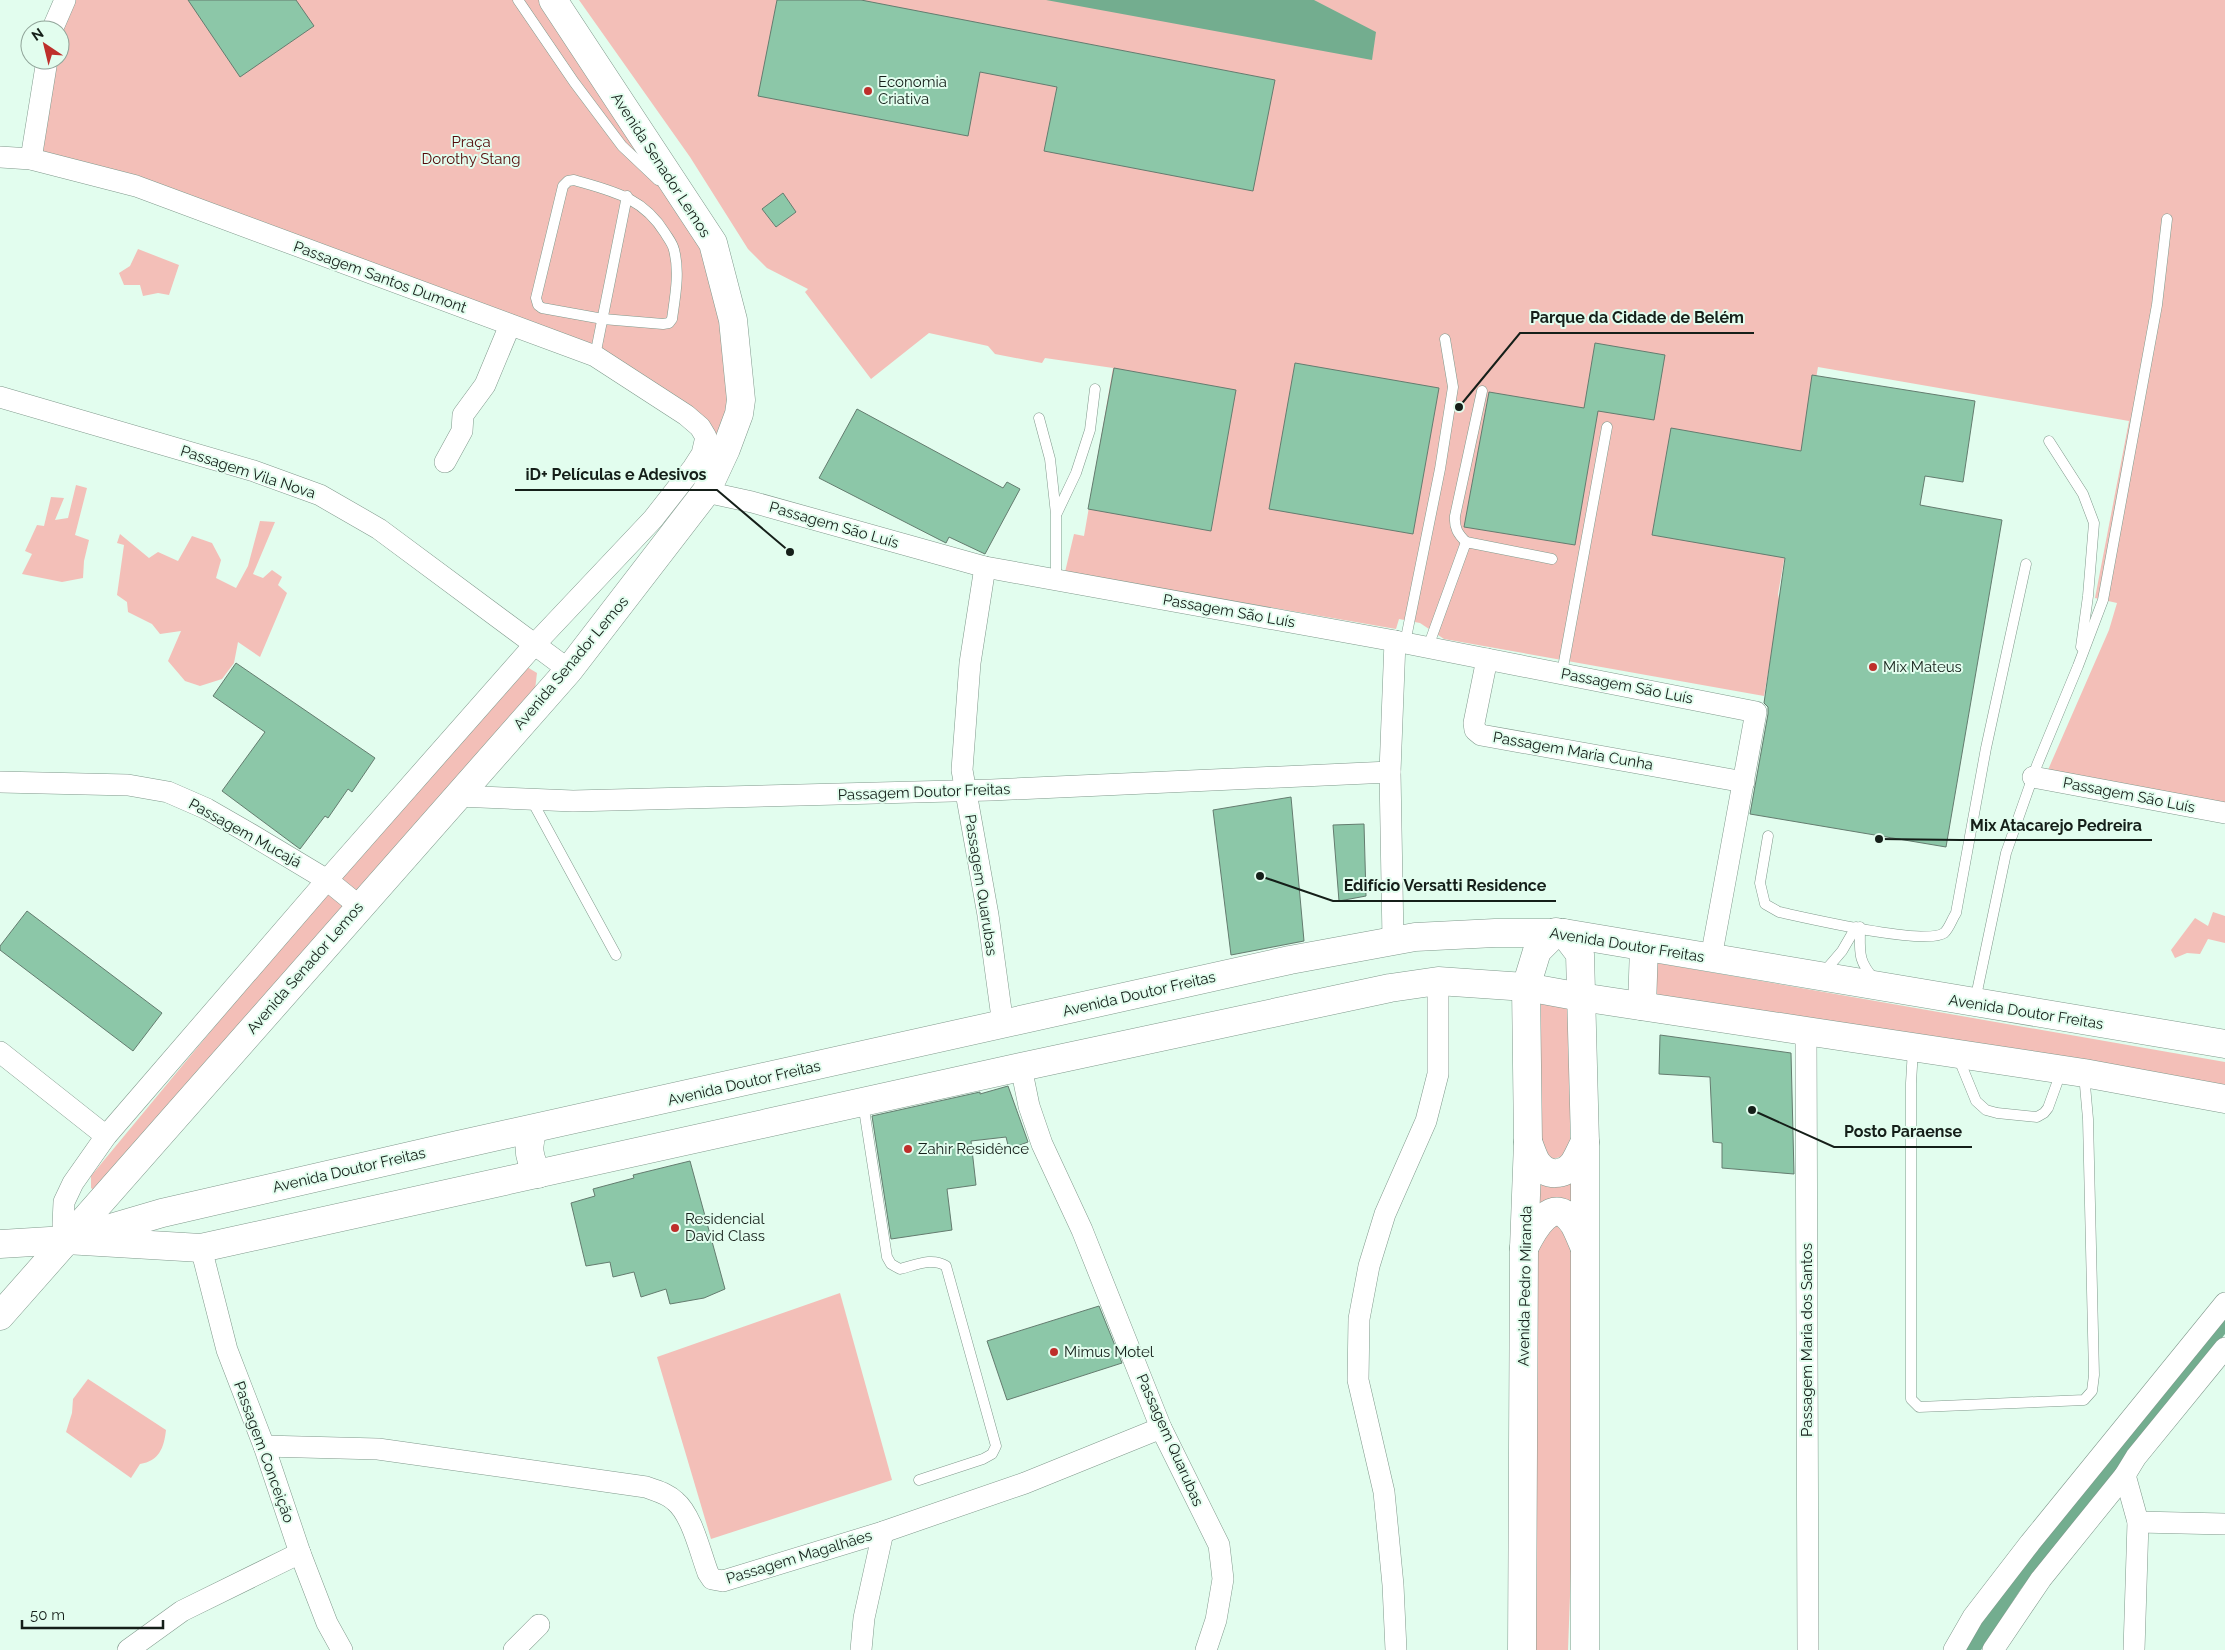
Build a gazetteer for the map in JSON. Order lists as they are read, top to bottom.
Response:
{
  "streets": {
    "main road": ["Avenida Senador Lemos", "Avenida Doutor Freitas", "Avenida Pedro Miranda"],
    "street": [
      "Passagem Santos Dumont",
      "Passagem Vila Nova",
      "Passagem São Luís",
      "Passagem Maria Cunha",
      "Passagem Doutor Freitas",
      "Passagem Mucajá",
      "Passagem Quarubas",
      "Passagem Maria dos Santos",
      "Passagem Conceição",
      "Passagem Magalhães"
    ]
  },
  "crossings": [
    ["Avenida Senador Lemos", "Passagem Vila Nova"],
    ["Avenida Senador Lemos", "Passagem São Luís"],
    ["Avenida Senador Lemos", "Passagem Doutor Freitas"],
    ["Avenida Senador Lemos", "Passagem Mucajá"],
    ["Avenida Senador Lemos", "Avenida Doutor Freitas"],
    ["Passagem Santos Dumont", "Passagem Vila Nova"],
    ["Passagem São Luís", "Passagem Maria Cunha"],
    ["Passagem São Luís", "Passagem Quarubas"],
    ["Passagem Doutor Freitas", "Passagem Quarubas"],
    ["Passagem Quarubas", "Avenida Doutor Freitas"],
    ["Passagem Quarubas", "Passagem Magalhães"],
    ["Avenida Doutor Freitas", "Avenida Pedro Miranda"],
    ["Avenida Doutor Freitas", "Passagem Maria dos Santos"],
    ["Avenida Doutor Freitas", "Passagem Conceição"],
    ["Passagem Conceição", "Passagem Magalhães"]
  ],
  "parks": ["Praça Dorothy Stang"],
  "places": [
    "Economia Criativa",
    "Parque da Cidade de Belém",
    "iD+ Películas e Adesivos",
    "Mix Mateus",
    "Mix Atacarejo Pedreira",
    "Edifício Versatti Residence",
    "Posto Paraense",
    "Zahir Residênce",
    "Residencial David Class",
    "Mimus Motel"
  ],
  "scale_bar": "50 m",
  "north": "top left"
}
